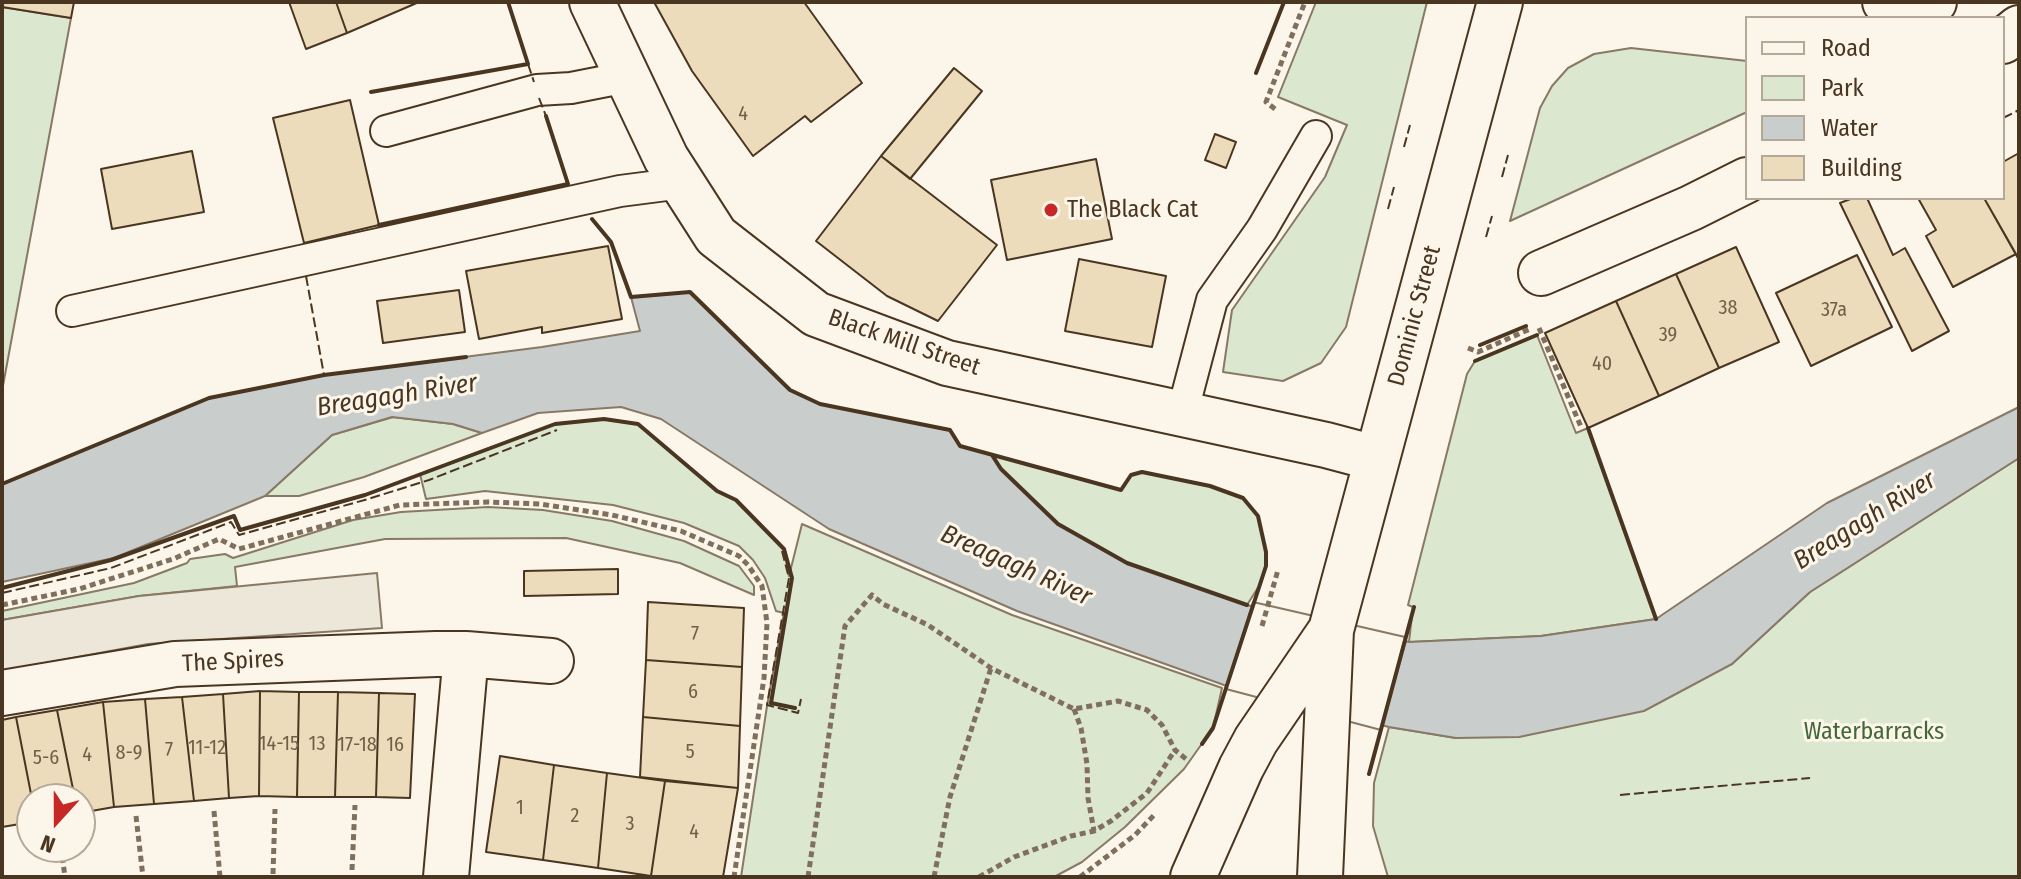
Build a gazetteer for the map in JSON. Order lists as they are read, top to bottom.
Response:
{
  "streets": {
    "street": ["Dominic Street", "Black Mill Street", "The Spires"]
  },
  "crossings": [
    ["Dominic Street", "Black Mill Street"]
  ],
  "water": ["Breagagh River"],
  "parks": ["Waterbarracks"],
  "places": ["The Black Cat"],
  "house_numbers": [
    "4",
    "38",
    "37a",
    "39",
    "40",
    "7",
    "6",
    "14-15",
    "13",
    "17-18",
    "16",
    "11-12",
    "7",
    "5",
    "8-9",
    "4",
    "5-6",
    "1",
    "2",
    "3",
    "4"
  ],
  "legend": [
    "Road",
    "Park",
    "Water",
    "Building"
  ],
  "north": "bottom"
}
